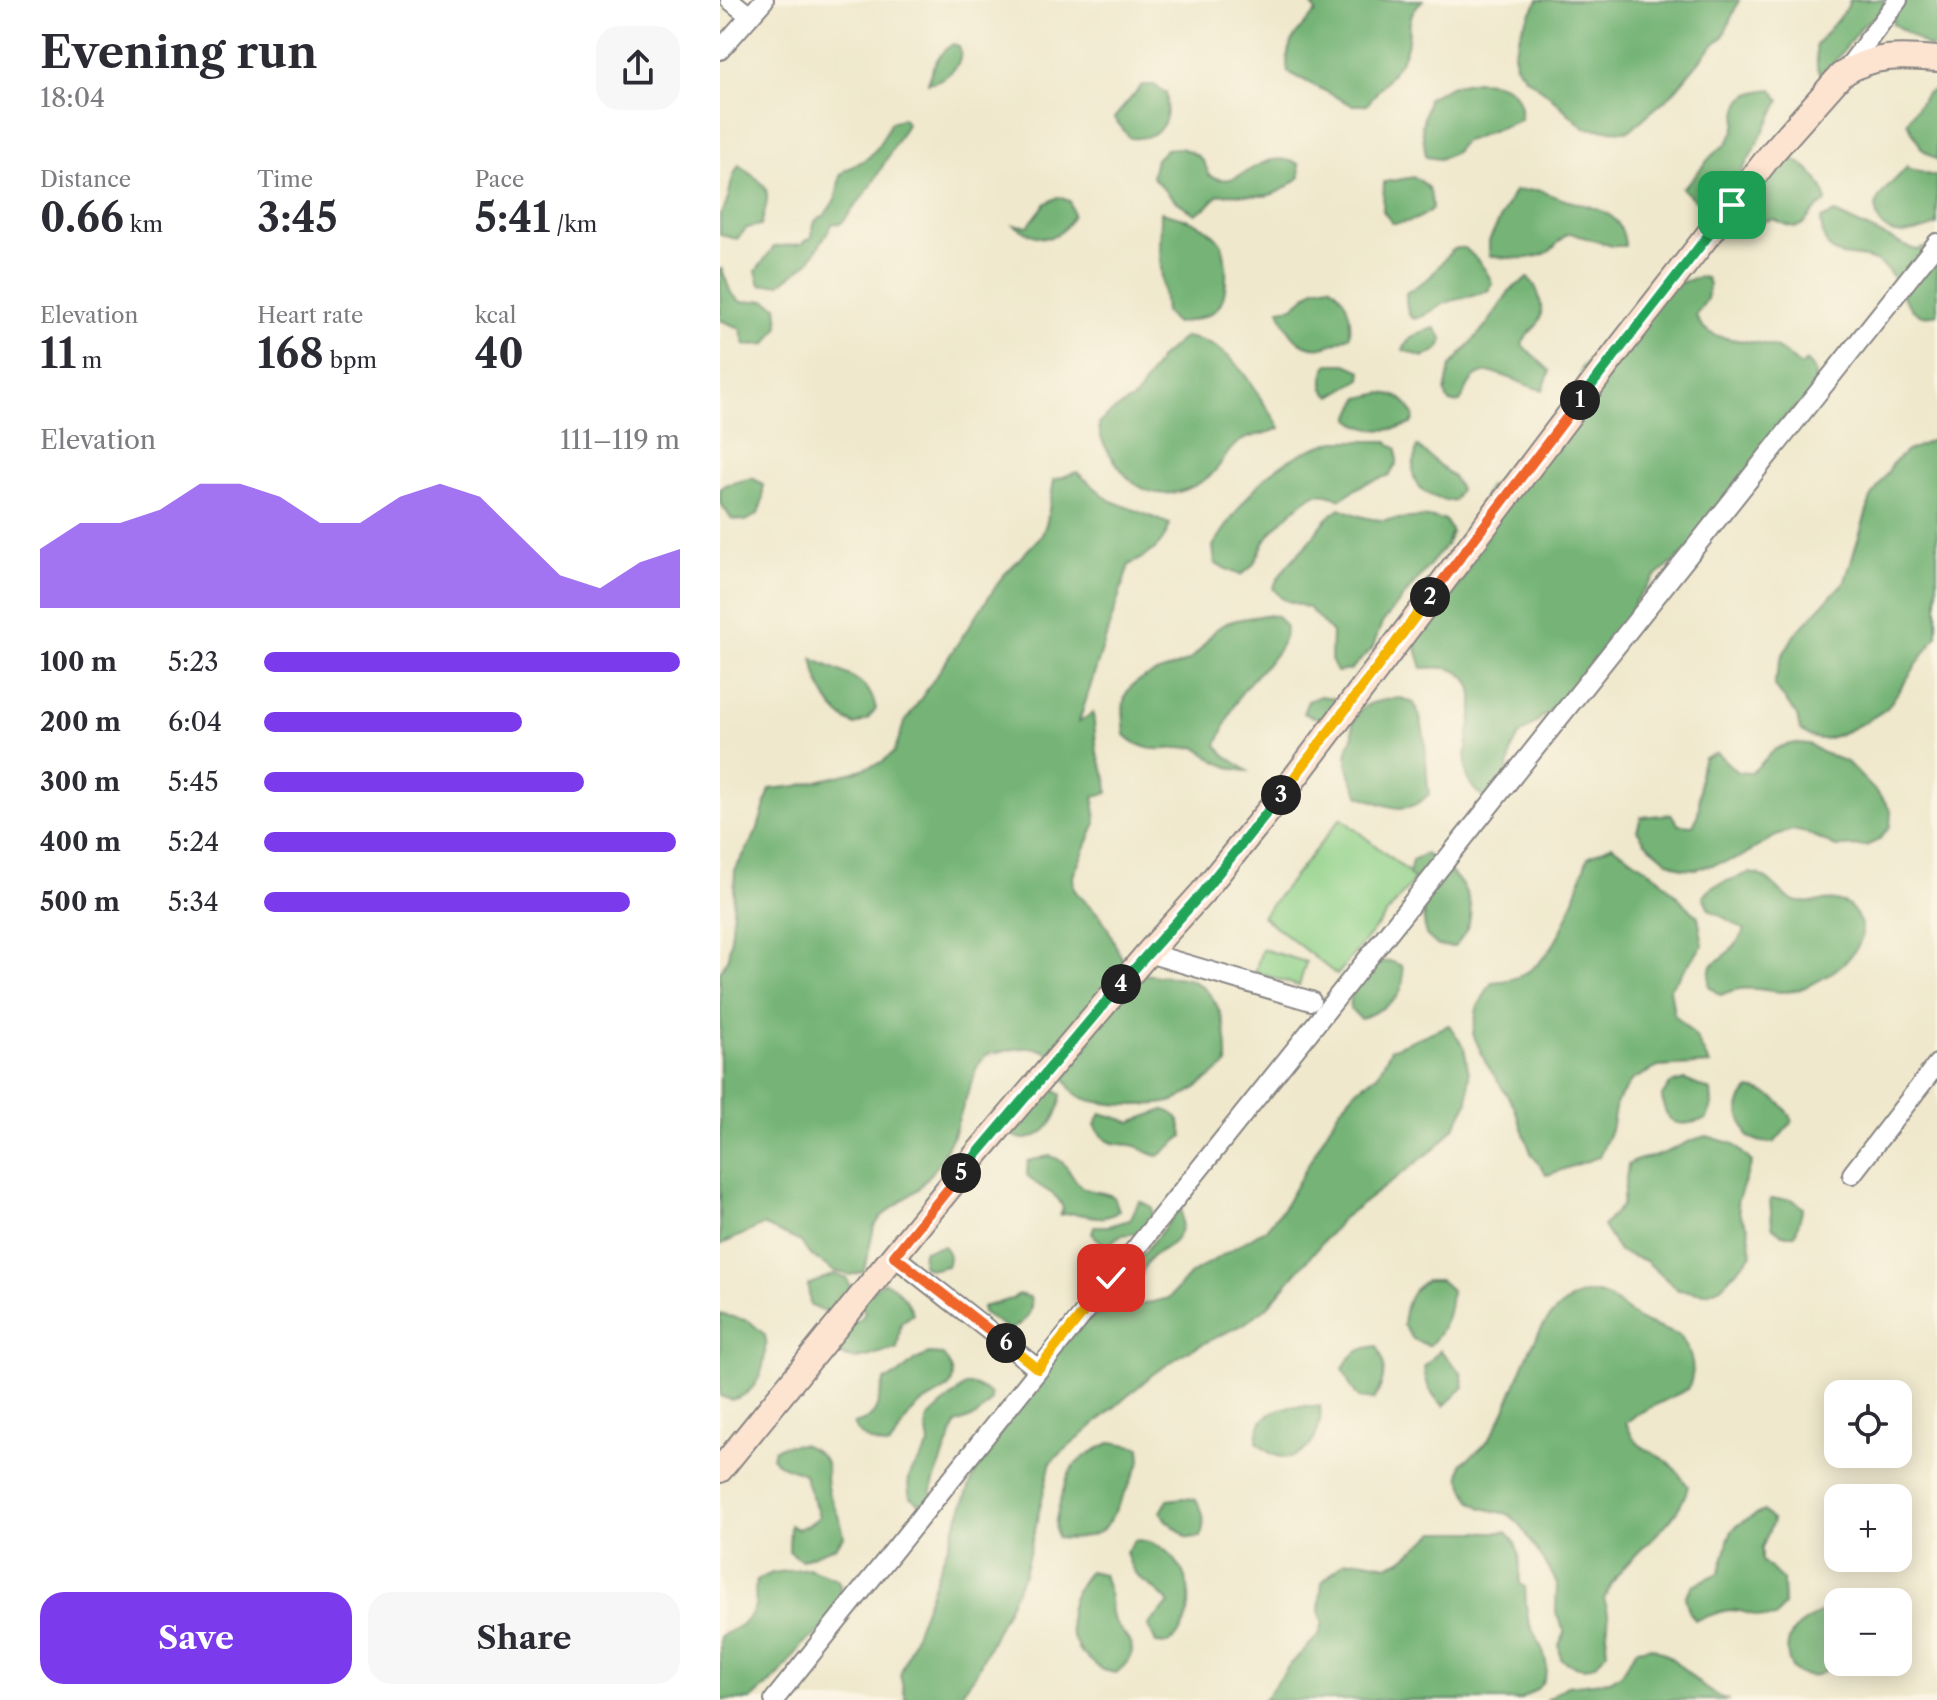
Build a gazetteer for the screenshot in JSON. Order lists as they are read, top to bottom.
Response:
{
  "page": {
    "heading": ["Evening run", "18:04"],
    "stats": [
      ["Distance", "0.66 km"],
      ["Time", "3:45"],
      ["Pace", "5:41 /km"],
      ["Elevation", "11 m"],
      ["Heart rate", "168 bpm"],
      ["kcal", "40"]
    ],
    "pins": [
      "1",
      "2",
      "3",
      "4",
      "5",
      "6"
    ],
    "chart": ["Elevation", "111–119 m"],
    "list": [
      {
        "name": "100 m",
        "note": "5:23"
      },
      {
        "name": "200 m",
        "note": "6:04"
      },
      {
        "name": "300 m",
        "note": "5:45"
      },
      {
        "name": "400 m",
        "note": "5:24"
      },
      {
        "name": "500 m",
        "note": "5:34"
      }
    ],
    "map_buttons": ["+", "−"],
    "buttons": ["Save", "Share"]
  }
}
